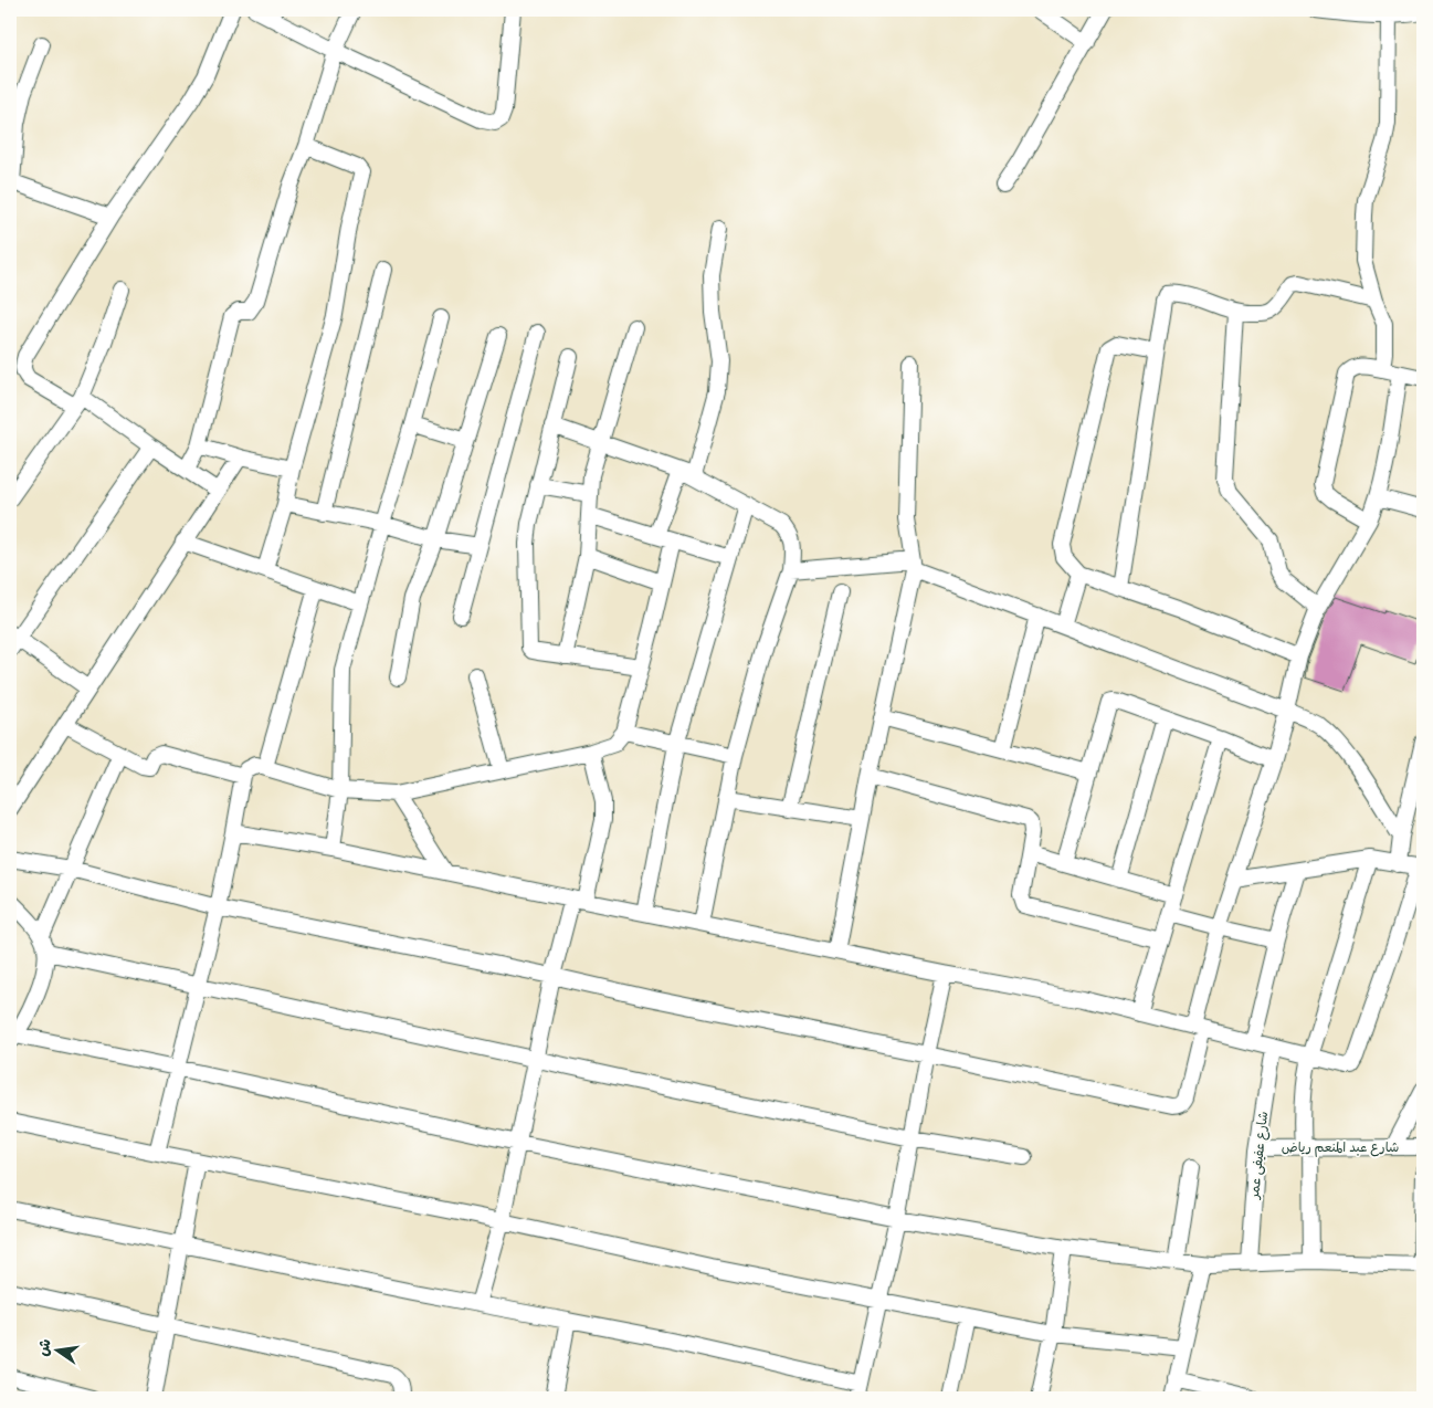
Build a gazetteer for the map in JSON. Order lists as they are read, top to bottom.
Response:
{
  "streets": {
    "street": ["شارع عبد المنعم رياض", "شارع عفيفى عمر"]
  },
  "crossings": [
    ["شارع عبد المنعم رياض", "شارع عفيفى عمر"]
  ],
  "north": "left"
}
